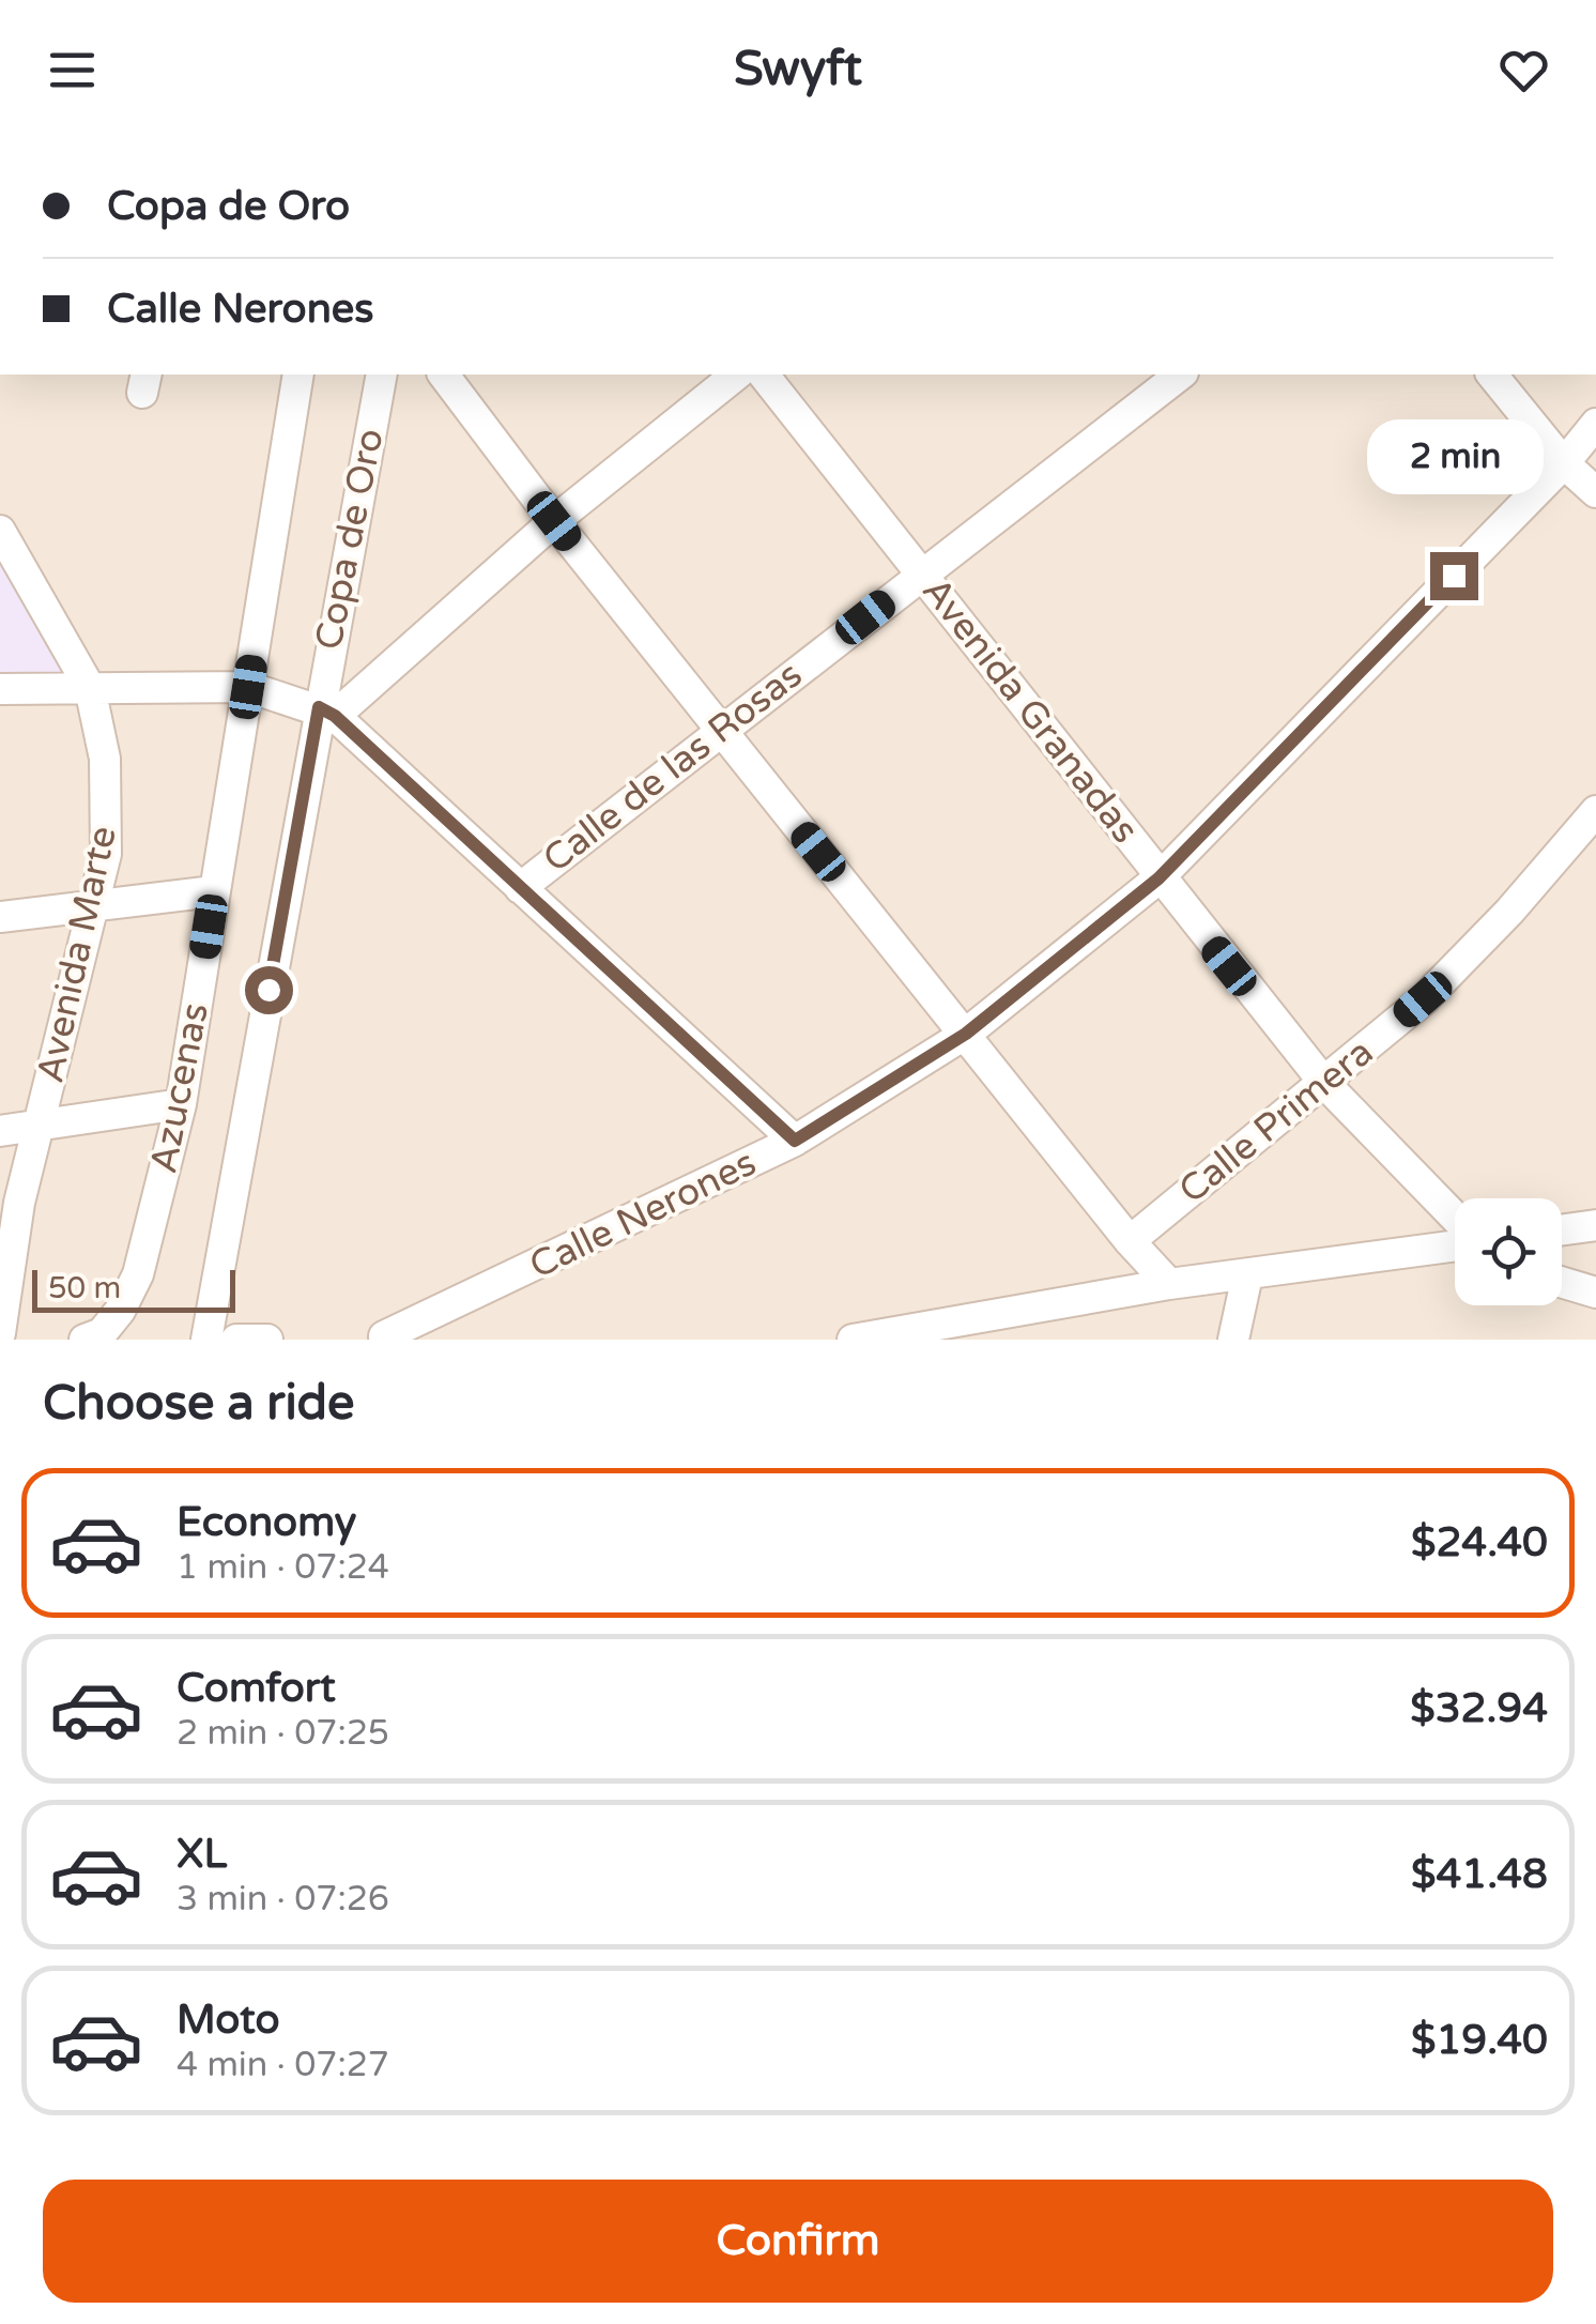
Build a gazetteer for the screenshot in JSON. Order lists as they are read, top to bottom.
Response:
{
  "streets": {
    "street": [
      "Copa de Oro",
      "Avenida Granadas",
      "Calle de las Rosas",
      "Avenida Marte",
      "Azucenas",
      "Calle Primera",
      "Calle Nerones"
    ]
  },
  "crossings": [
    ["Avenida Granadas", "Calle de las Rosas"],
    ["Avenida Granadas", "Calle Primera"],
    ["Avenida Granadas", "Calle Nerones"]
  ],
  "scale_bar": "50 m",
  "page": {
    "header": "Swyft",
    "banner": ["Copa de Oro", "Calle Nerones"],
    "bubble": "2 min",
    "scale": "50 m",
    "heading": "Choose a ride",
    "list": [
      {
        "name": "Economy",
        "note": "1 min · 07:24",
        "value": "$24.40"
      },
      {
        "name": "Comfort",
        "note": "2 min · 07:25",
        "value": "$32.94"
      },
      {
        "name": "XL",
        "note": "3 min · 07:26",
        "value": "$41.48"
      },
      {
        "name": "Moto",
        "note": "4 min · 07:27",
        "value": "$19.40"
      }
    ],
    "buttons": "Confirm"
  }
}
